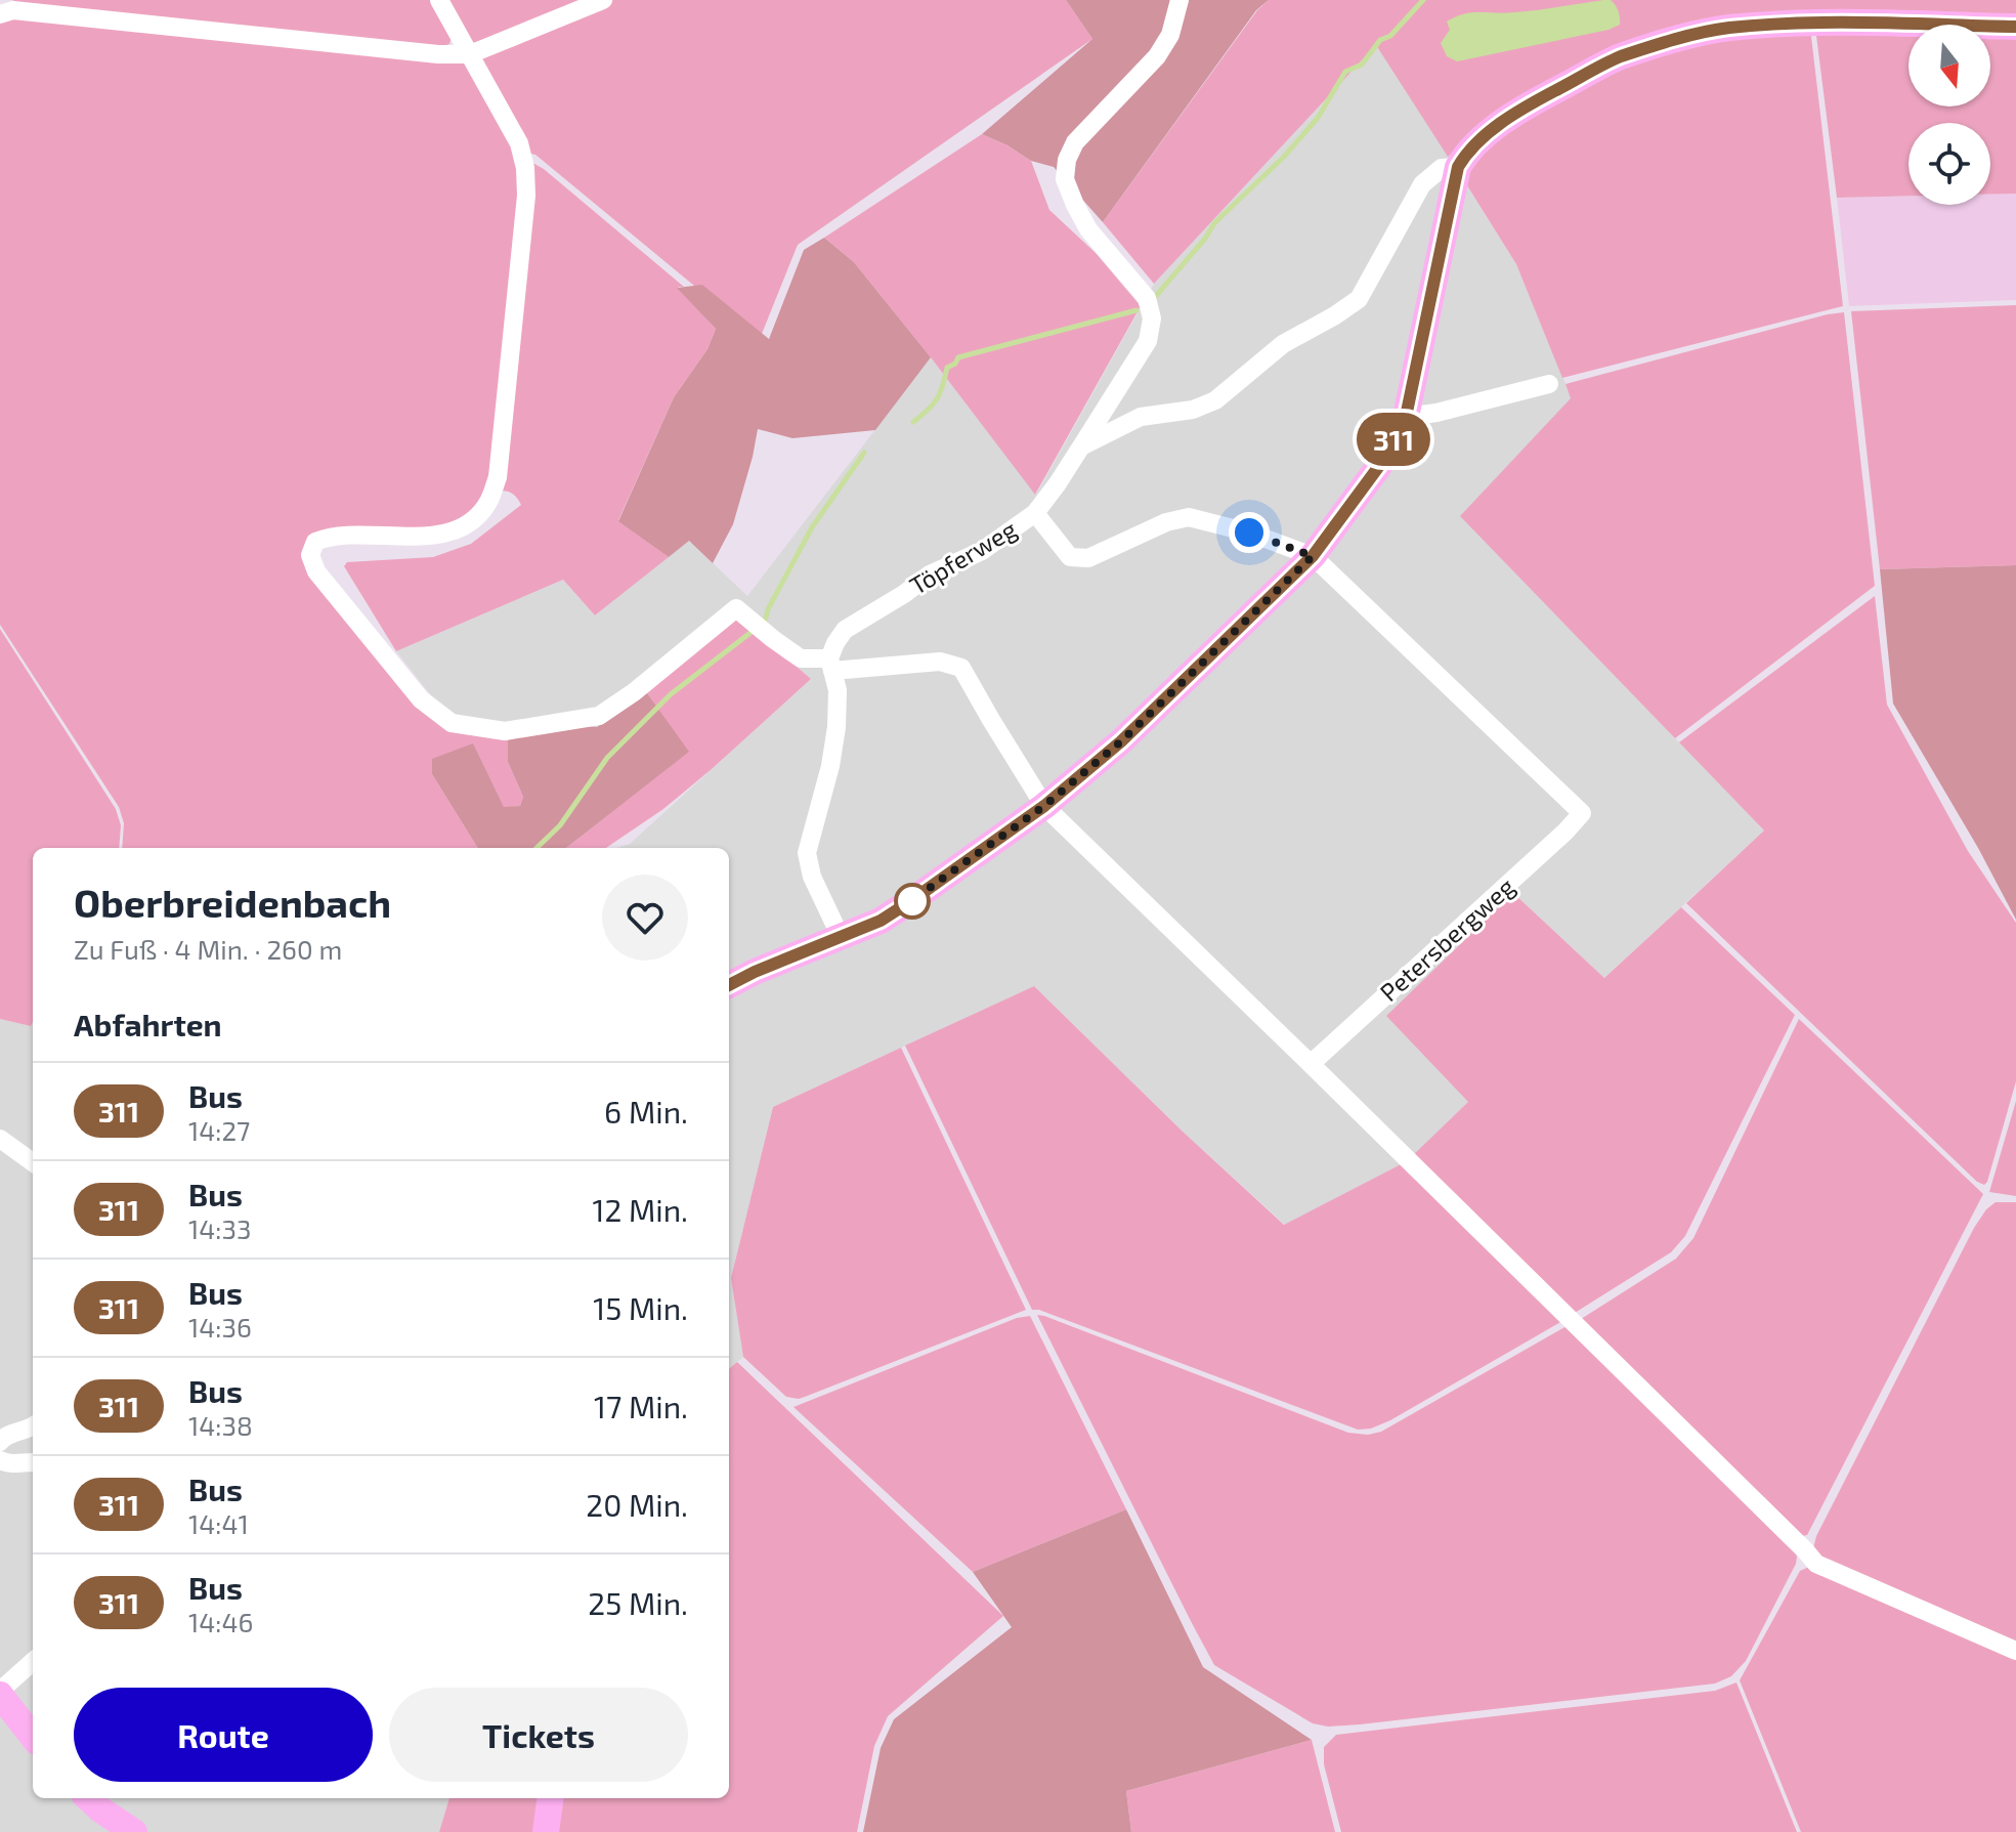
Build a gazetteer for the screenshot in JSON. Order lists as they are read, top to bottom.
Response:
{
  "streets": {
    "street": ["Töpferweg", "Petersbergweg"]
  },
  "lines": ["bus line 311"],
  "north": "bottom",
  "page": {
    "on_map": "311",
    "heading": [
      ["Oberbreidenbach", "Zu Fuß · 4 Min. · 260 m"],
      "Abfahrten"
    ],
    "list": [
      {
        "mark": "311",
        "name": "Bus",
        "note": "14:27",
        "value": "6 Min."
      },
      {
        "mark": "311",
        "name": "Bus",
        "note": "14:33",
        "value": "12 Min."
      },
      {
        "mark": "311",
        "name": "Bus",
        "note": "14:36",
        "value": "15 Min."
      },
      {
        "mark": "311",
        "name": "Bus",
        "note": "14:38",
        "value": "17 Min."
      },
      {
        "mark": "311",
        "name": "Bus",
        "note": "14:41",
        "value": "20 Min."
      },
      {
        "mark": "311",
        "name": "Bus",
        "note": "14:46",
        "value": "25 Min."
      }
    ],
    "buttons": ["Route", "Tickets"]
  }
}
